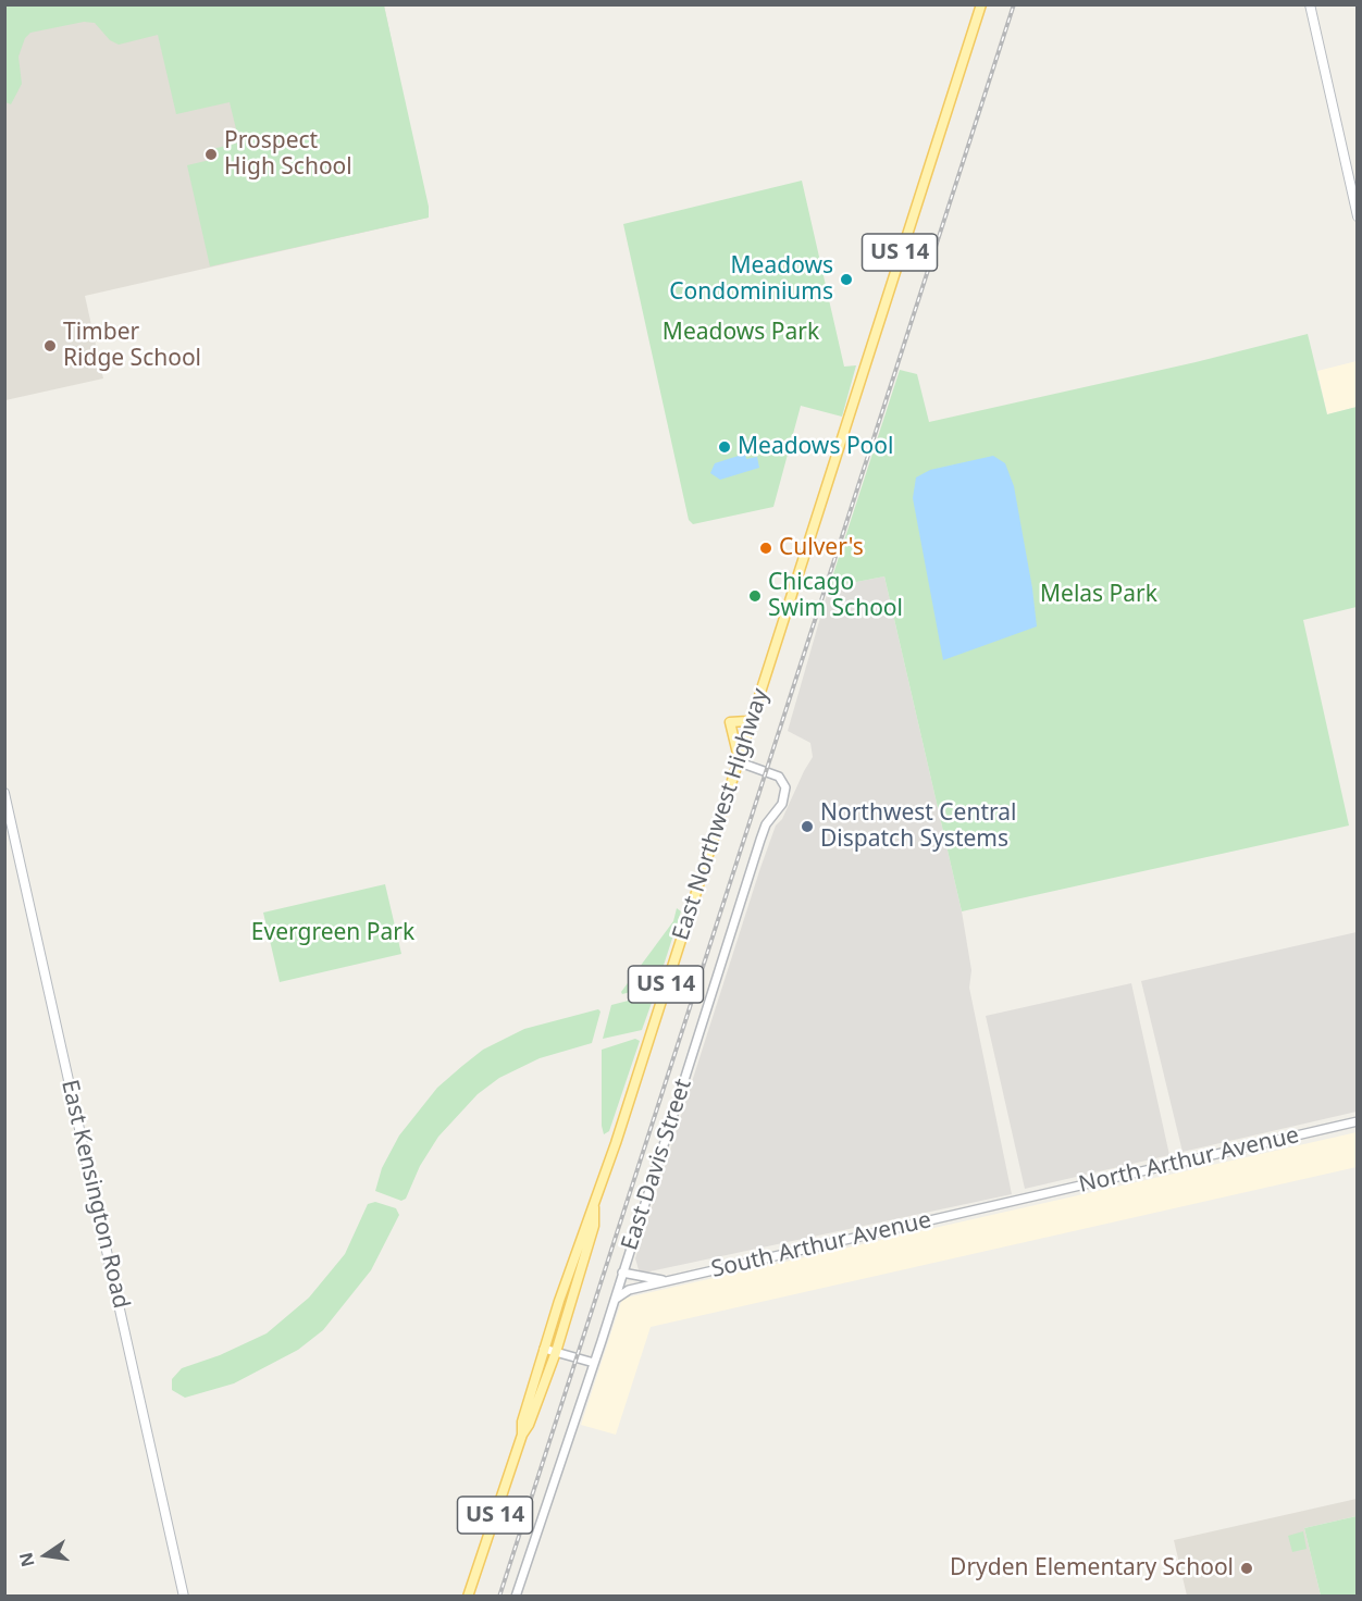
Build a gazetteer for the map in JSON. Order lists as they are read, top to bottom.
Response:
{
  "streets": {
    "main road": ["US 14", "East Northwest Highway", "East Kensington Road"],
    "street": ["North Arthur Avenue", "East Davis Street", "South Arthur Avenue"]
  },
  "crossings": [
    ["East Northwest Highway", "East Davis Street"],
    ["North Arthur Avenue", "South Arthur Avenue"],
    ["East Davis Street", "South Arthur Avenue"]
  ],
  "parks": ["Meadows Park", "Melas Park", "Evergreen Park"],
  "places": [
    "Prospect High School",
    "Meadows Condominiums",
    "Timber Ridge School",
    "Meadows Pool",
    "Culver's",
    "Chicago Swim School",
    "Northwest Central Dispatch Systems",
    "Dryden Elementary School"
  ],
  "north": "left"
}
